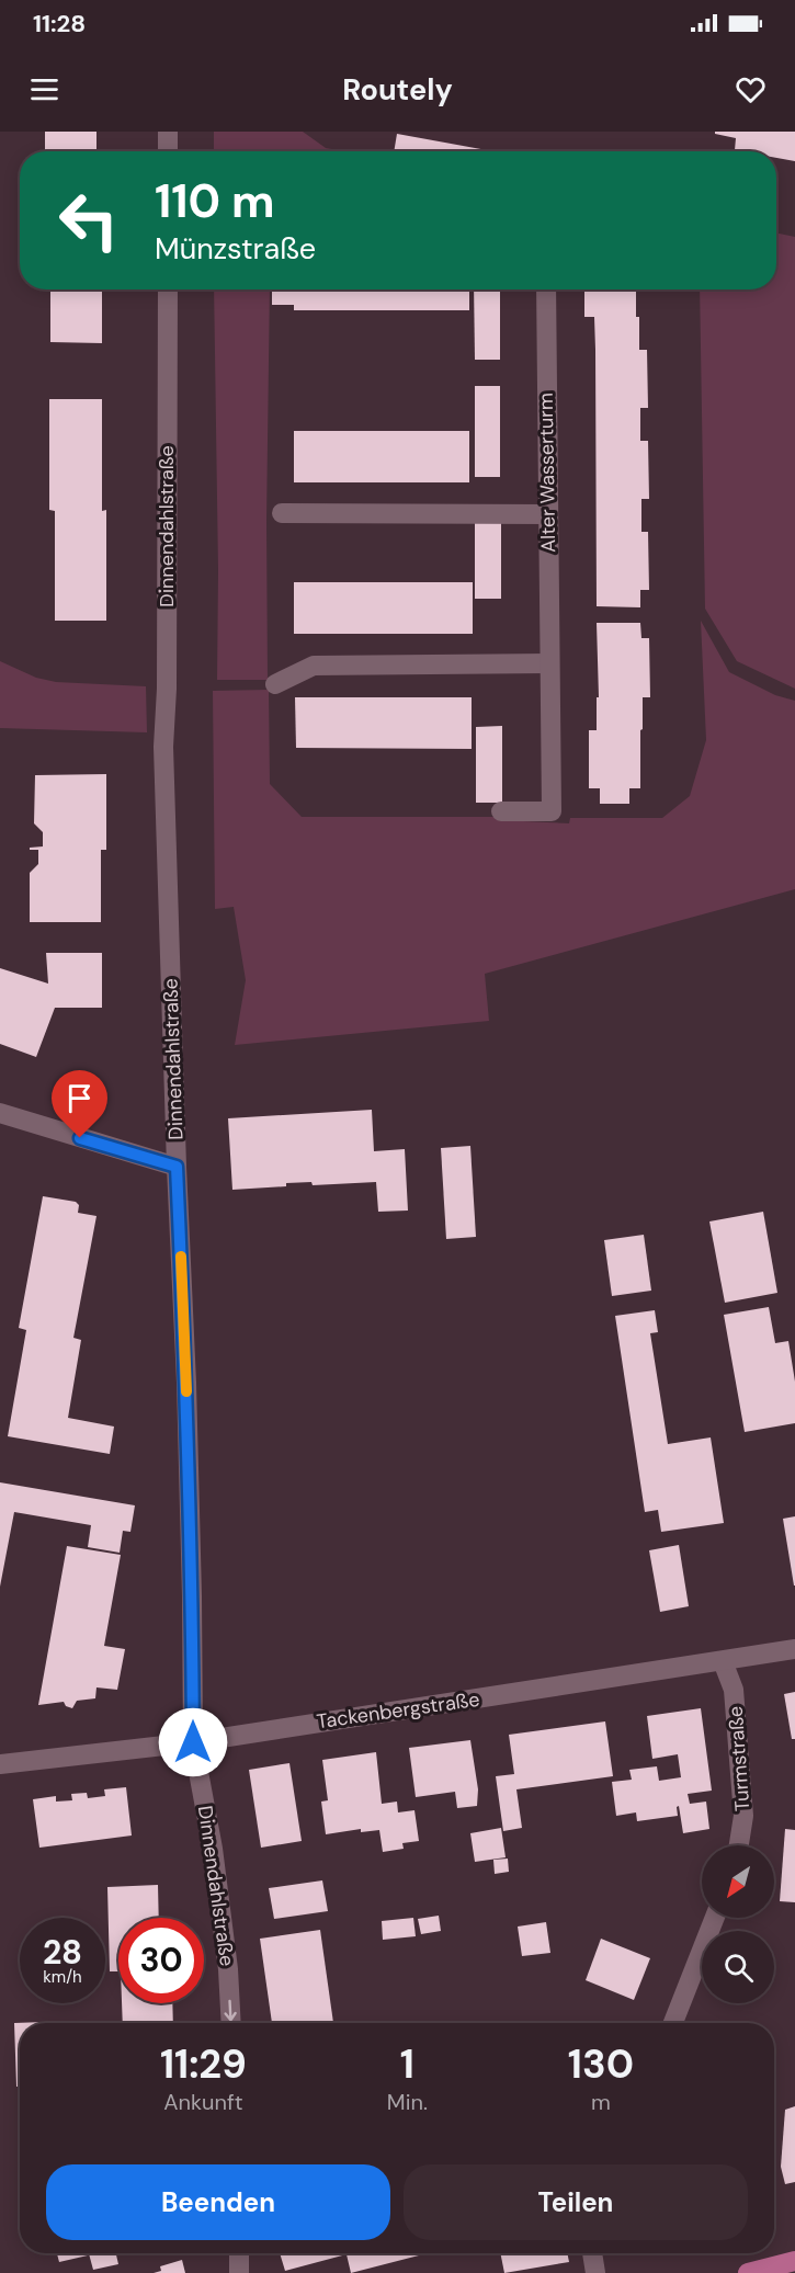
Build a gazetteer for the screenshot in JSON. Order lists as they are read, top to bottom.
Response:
{
  "streets": {
    "street": [
      "Alter Wasserturm",
      "Dinnendahlstraße",
      "Tackenbergstraße",
      "Turmstraße"
    ]
  },
  "crossings": [
    ["Dinnendahlstraße", "Tackenbergstraße"],
    ["Tackenbergstraße", "Turmstraße"]
  ],
  "north": "bottom left",
  "page": {
    "status": "11:28",
    "header": "Routely",
    "turn": ["110 m", "Münzstraße"],
    "speed": "28 km/h",
    "limit": "30",
    "eta": [
      "11:29",
      "Ankunft",
      "1",
      "Min.",
      "130",
      "m"
    ],
    "buttons": ["Beenden", "Teilen"]
  }
}
